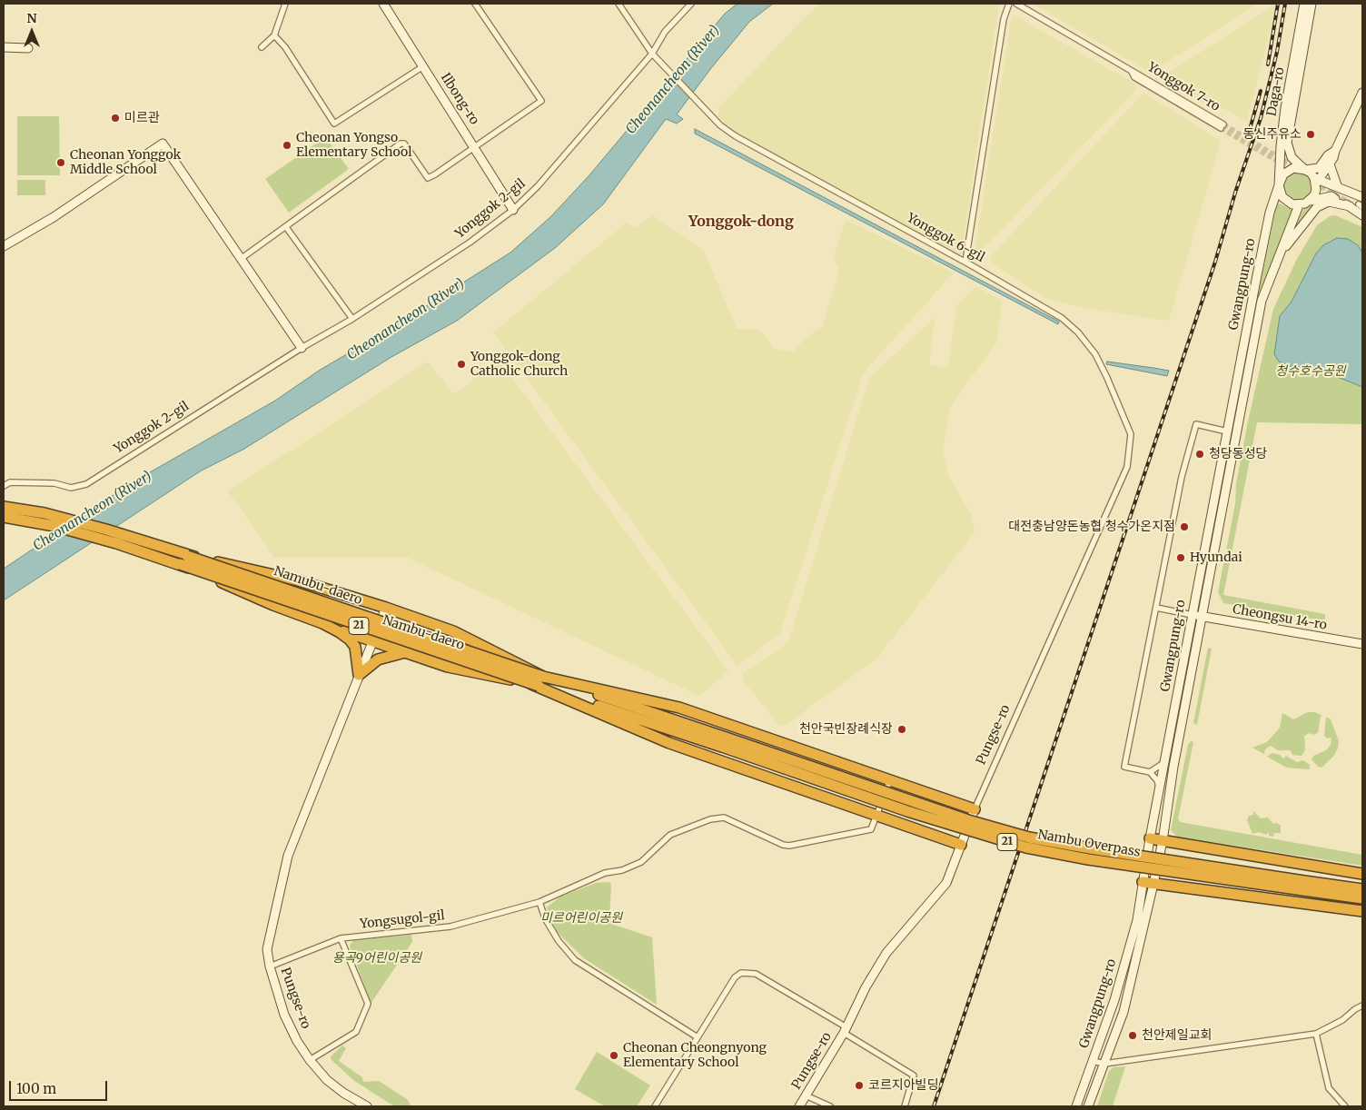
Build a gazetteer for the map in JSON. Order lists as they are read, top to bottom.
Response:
{
  "streets": {
    "highway": [
      "Namubu-daero",
      "21",
      "Nambu-daero",
      "Nambu Overpass"
    ],
    "street": [
      "Yonggok 7-ro",
      "Daga-ro",
      "Ilbong-ro",
      "Yonggok 2-gil",
      "Yonggok 6-gil",
      "Gwangpung-ro",
      "Cheongsu 14-ro",
      "Pungse-ro",
      "Yongsugol-gil"
    ]
  },
  "crossings": [
    ["Daga-ro", "Gwangpung-ro"],
    ["Ilbong-ro", "Yonggok 2-gil"],
    ["Yonggok 2-gil", "Yonggok 6-gil"],
    ["Yonggok 6-gil", "Pungse-ro"],
    ["Gwangpung-ro", "Cheongsu 14-ro"],
    ["Namubu-daero", "21"],
    ["Namubu-daero", "Nambu-daero"],
    ["21", "Nambu Overpass"],
    ["Nambu-daero", "Nambu Overpass"],
    ["Pungse-ro", "Yongsugol-gil"]
  ],
  "districts": ["Yonggok-dong"],
  "water": ["Cheonancheon (River)"],
  "parks": ["청수호수공원", "미르어린이공원", "용곡9어린이공원"],
  "places": [
    "미르관",
    "동신주유소",
    "Cheonan Yongso Elementary School",
    "Cheonan Yonggok Middle School",
    "Yonggok-dong Catholic Church",
    "청당동성당",
    "대전충남양돈농협 청수가온지점",
    "Hyundai",
    "천안국빈장례식장",
    "천안제일교회",
    "Cheonan Cheongnyong Elementary School",
    "코르지아빌딩"
  ],
  "scale_bar": "100 m",
  "north": "top"
}
